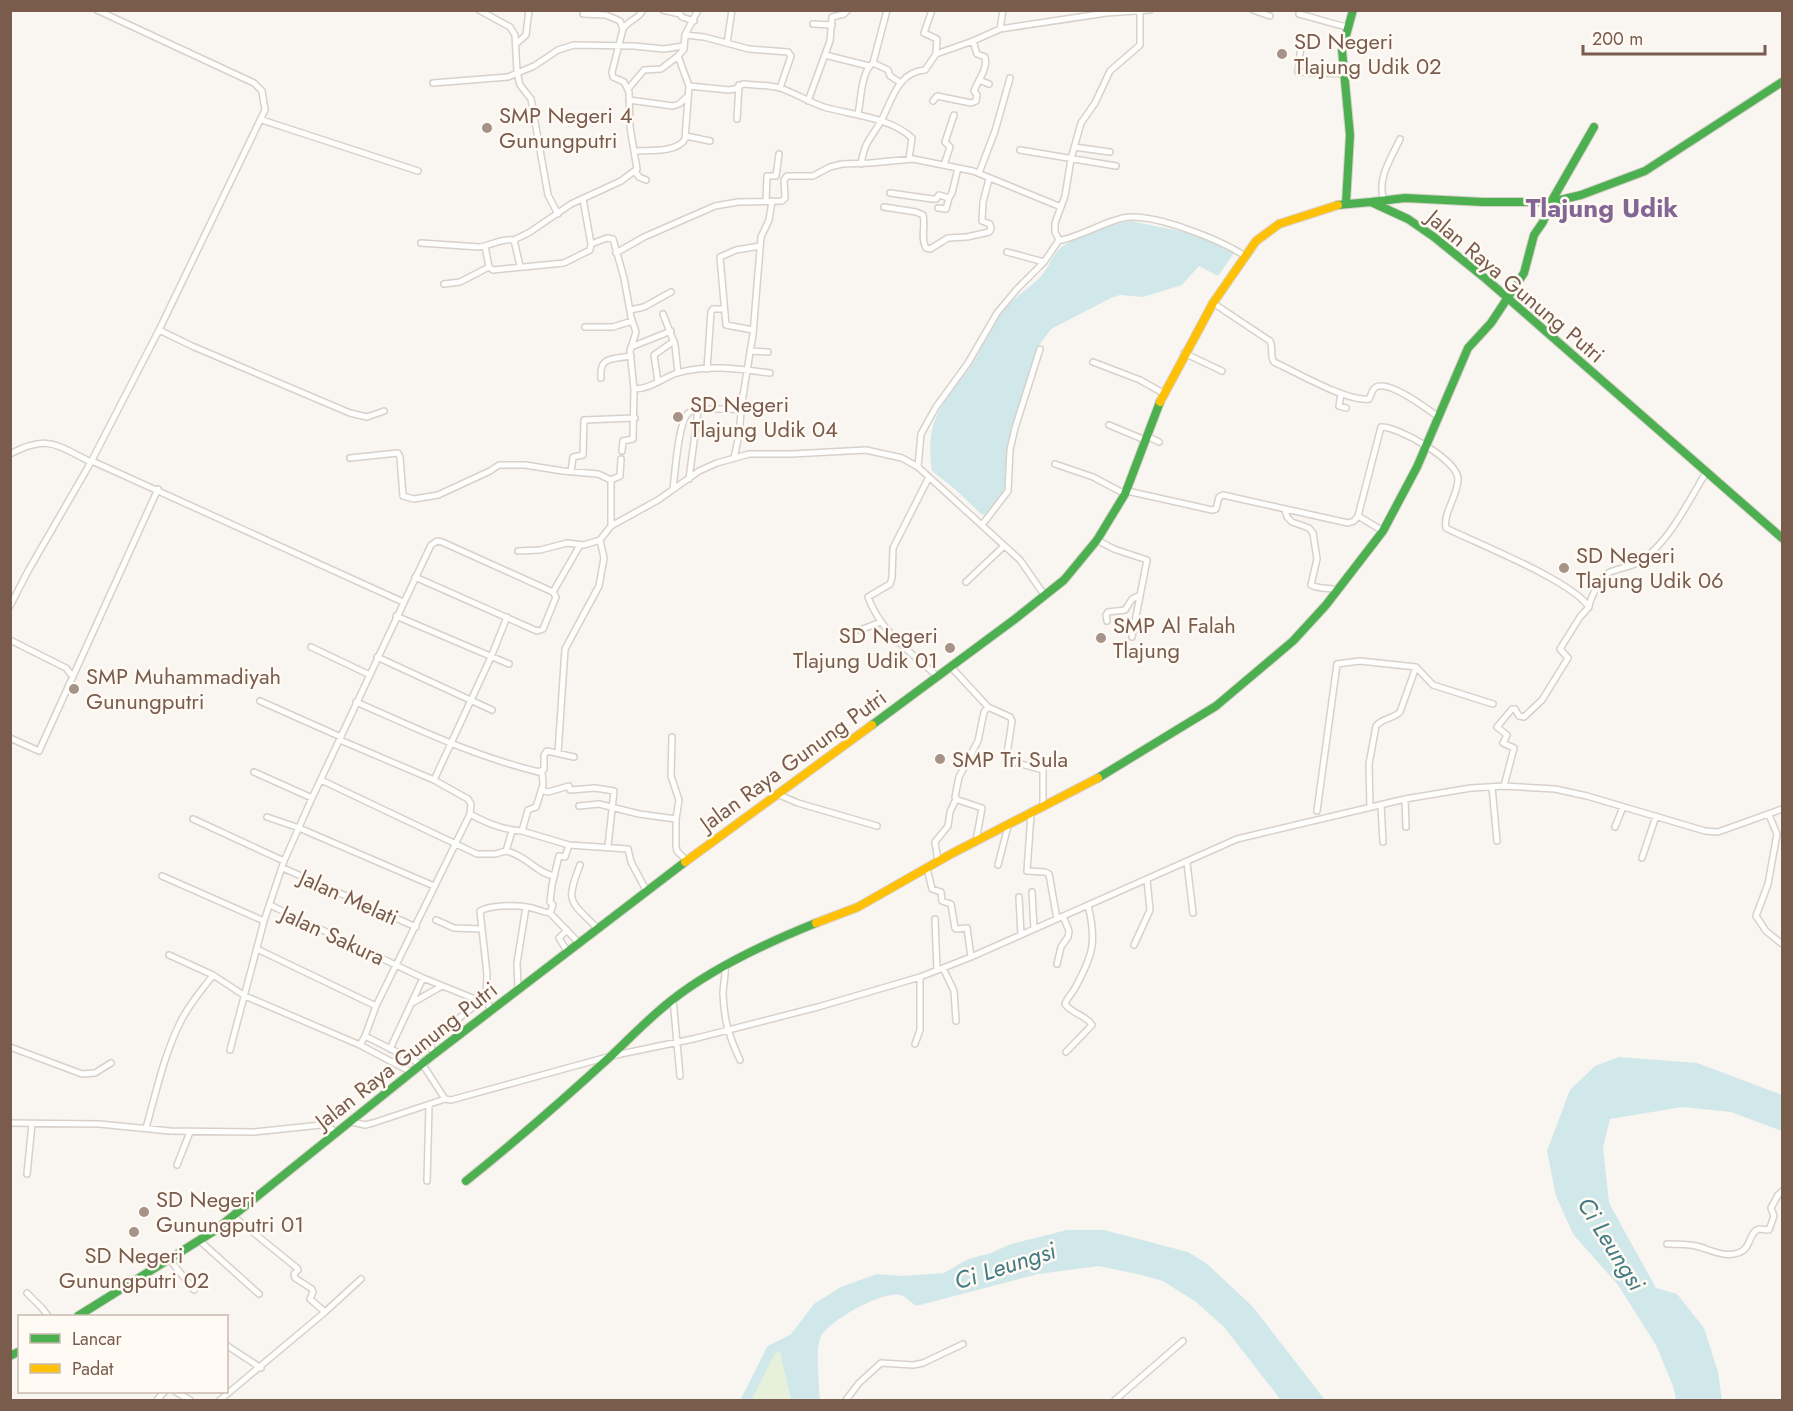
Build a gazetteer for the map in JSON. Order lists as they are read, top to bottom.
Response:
{
  "streets": {
    "main road": ["Jalan Raya Gunung Putri"],
    "street": ["Jalan Melati", "Jalan Sakura"]
  },
  "districts": ["Tlajung Udik"],
  "water": ["Ci Leungsi"],
  "places": [
    "SD Negeri Tlajung Udik 02",
    "SMP Negeri 4 Gunungputri",
    "SD Negeri Tlajung Udik 04",
    "SD Negeri Tlajung Udik 06",
    "SMP Al Falah Tlajung",
    "SD Negeri Tlajung Udik 01",
    "SMP Muhammadiyah Gunungputri",
    "SMP Tri Sula",
    "SD Negeri Gunungputri 01",
    "SD Negeri Gunungputri 02"
  ],
  "legend": ["Lancar", "Padat"],
  "scale_bar": "200 m"
}
